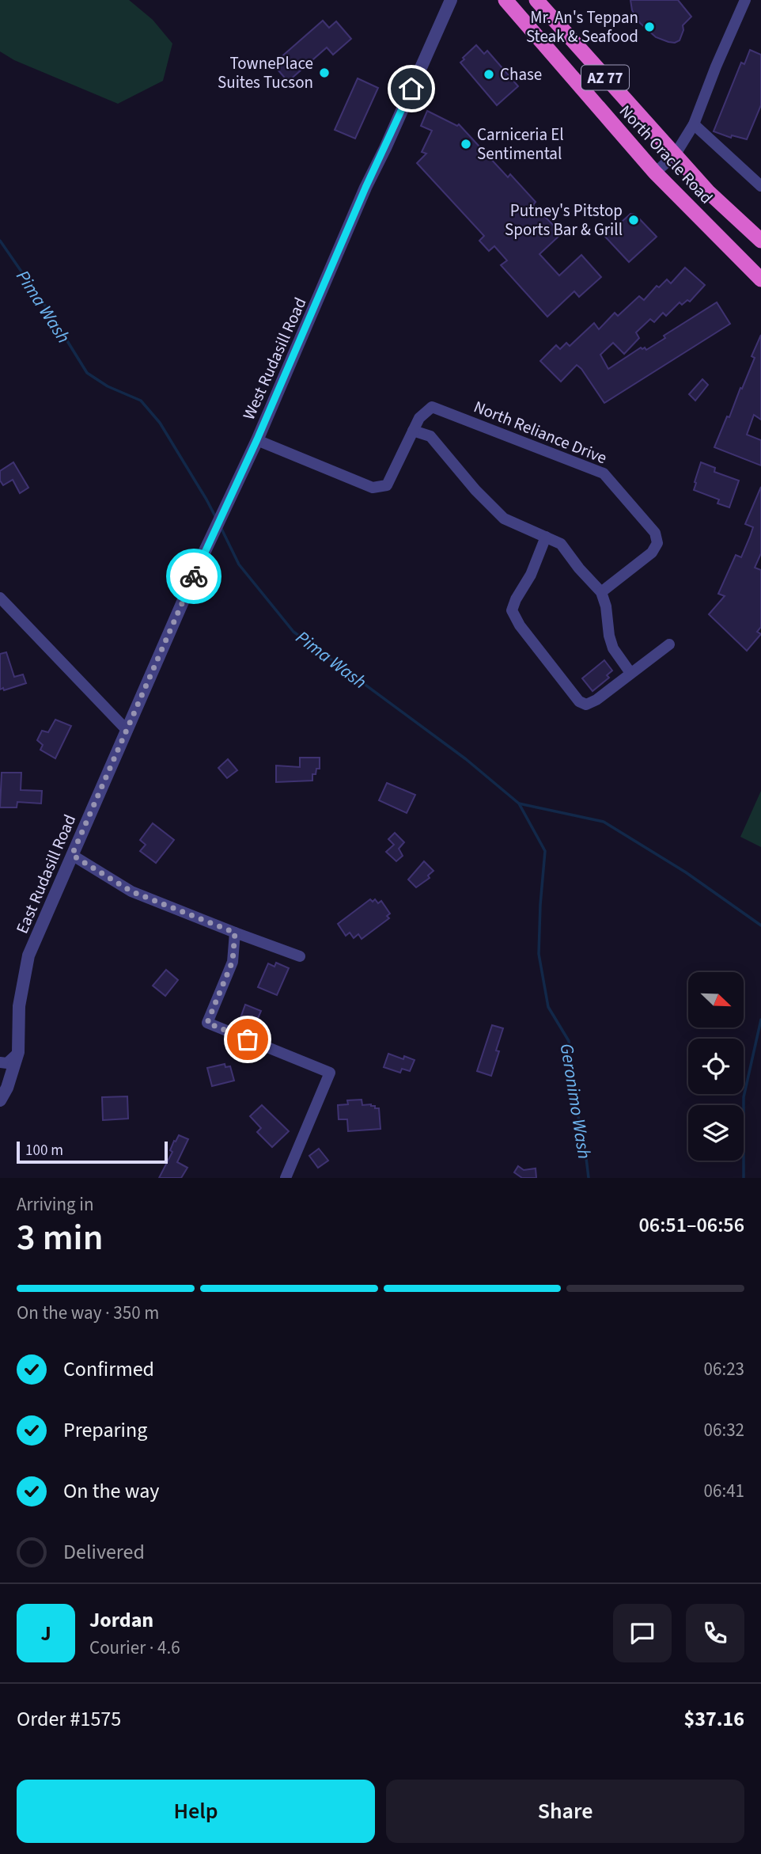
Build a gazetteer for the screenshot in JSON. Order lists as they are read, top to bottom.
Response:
{
  "streets": {
    "highway": ["AZ 77", "North Oracle Road"],
    "street": ["West Rudasill Road", "North Reliance Drive", "East Rudasill Road"]
  },
  "crossings": [
    ["West Rudasill Road", "East Rudasill Road"]
  ],
  "water": ["Pima Wash", "Geronimo Wash"],
  "places": [
    "Mr. An's Teppan Steak & Seafood",
    "TownePlace Suites Tucson",
    "Chase",
    "Carniceria El Sentimental",
    "Putney's Pitstop Sports Bar & Grill"
  ],
  "scale_bar": "100 m",
  "north": "bottom right",
  "page": {
    "scale": "100 m",
    "heading": ["3 min", "Arriving in", "06:51–06:56"],
    "panel": [
      "Jordan",
      "Courier · 4.6",
      "Order #1575",
      "$37.16"
    ],
    "bar": "On the way · 350 m",
    "list": [
      ["Confirmed", "06:23"],
      ["Preparing", "06:32"],
      ["On the way", "06:41"],
      "Delivered"
    ],
    "round": "J",
    "buttons": ["Help", "Share"]
  }
}
